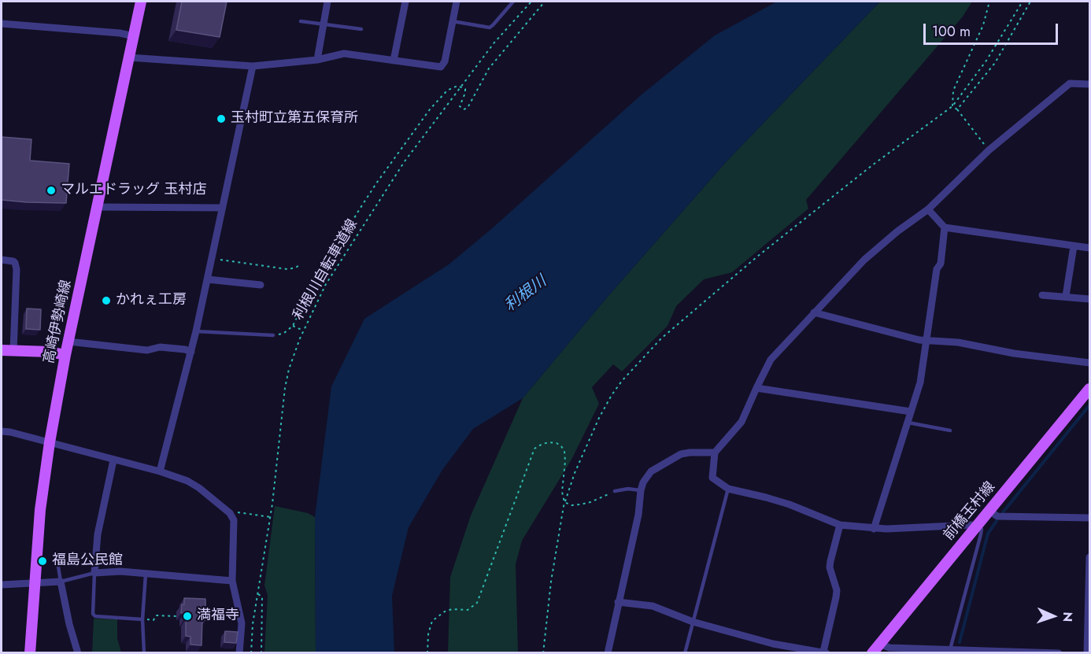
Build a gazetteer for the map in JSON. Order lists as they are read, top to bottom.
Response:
{
  "streets": {
    "main road": ["高崎伊勢崎線", "前橋玉村線"],
    "path": ["利根川自転車道線"]
  },
  "water": ["利根川"],
  "places": [
    "玉村町立第五保育所",
    "マルエドラッグ 玉村店",
    "かれぇ工房",
    "福島公民館",
    "満福寺"
  ],
  "scale_bar": "100 m",
  "north": "right"
}
